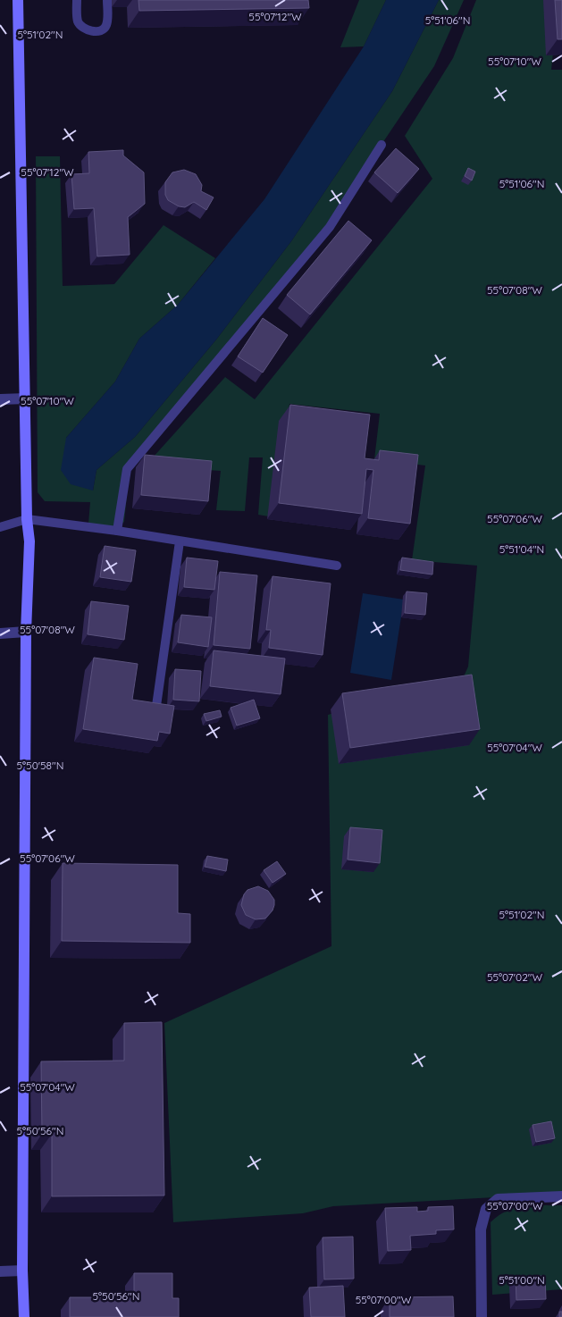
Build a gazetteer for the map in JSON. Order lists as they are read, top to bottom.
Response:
{
  "coordinates": [
    "55°07'12\"W",
    "5°51'06\"N",
    "5°51'02\"N",
    "55°07'10\"W",
    "55°07'08\"W",
    "55°07'06\"W",
    "5°51'04\"N",
    "55°07'04\"W",
    "5°50'58\"N",
    "55°07'02\"W",
    "5°50'56\"N",
    "55°07'00\"W",
    "5°51'00\"N"
  ]
}
